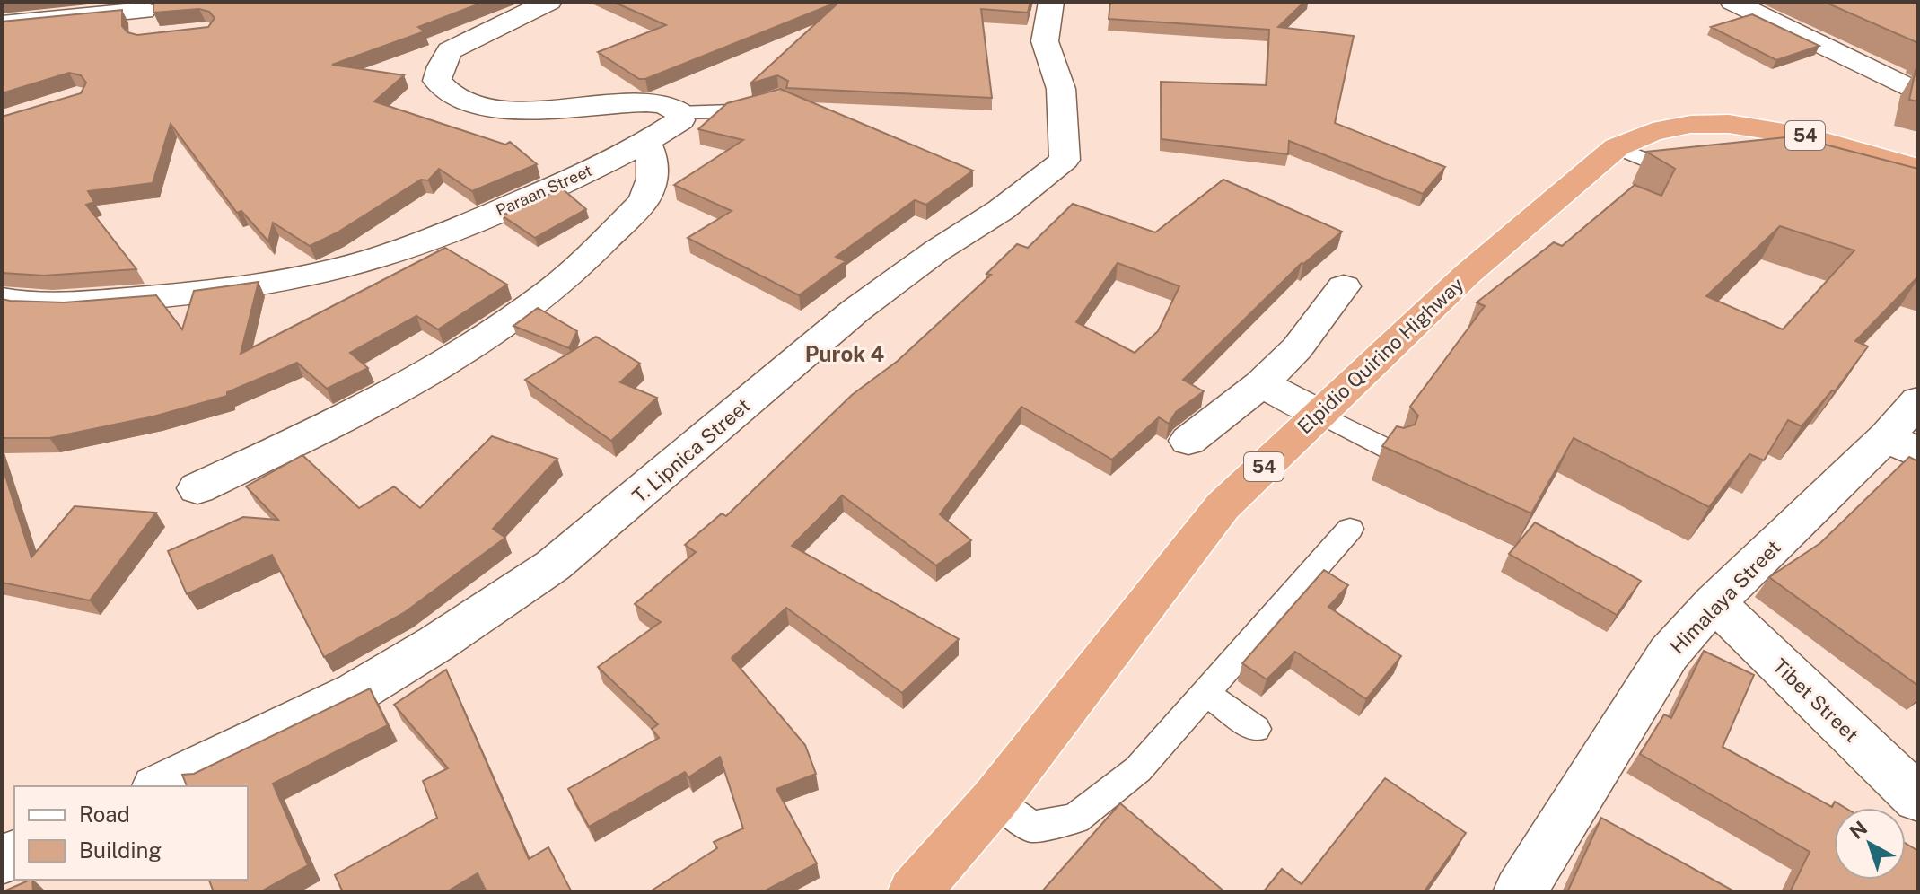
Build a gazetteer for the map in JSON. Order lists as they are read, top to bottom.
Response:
{
  "streets": {
    "highway": ["54", "Elpidio Quirino Highway"],
    "street": [
      "Paraan Street",
      "T. Lipnica Street",
      "Himalaya Street",
      "Tibet Street"
    ]
  },
  "crossings": [
    ["Himalaya Street", "Tibet Street"]
  ],
  "districts": ["Purok 4"],
  "legend": ["Road", "Building"],
  "north": "top left"
}
